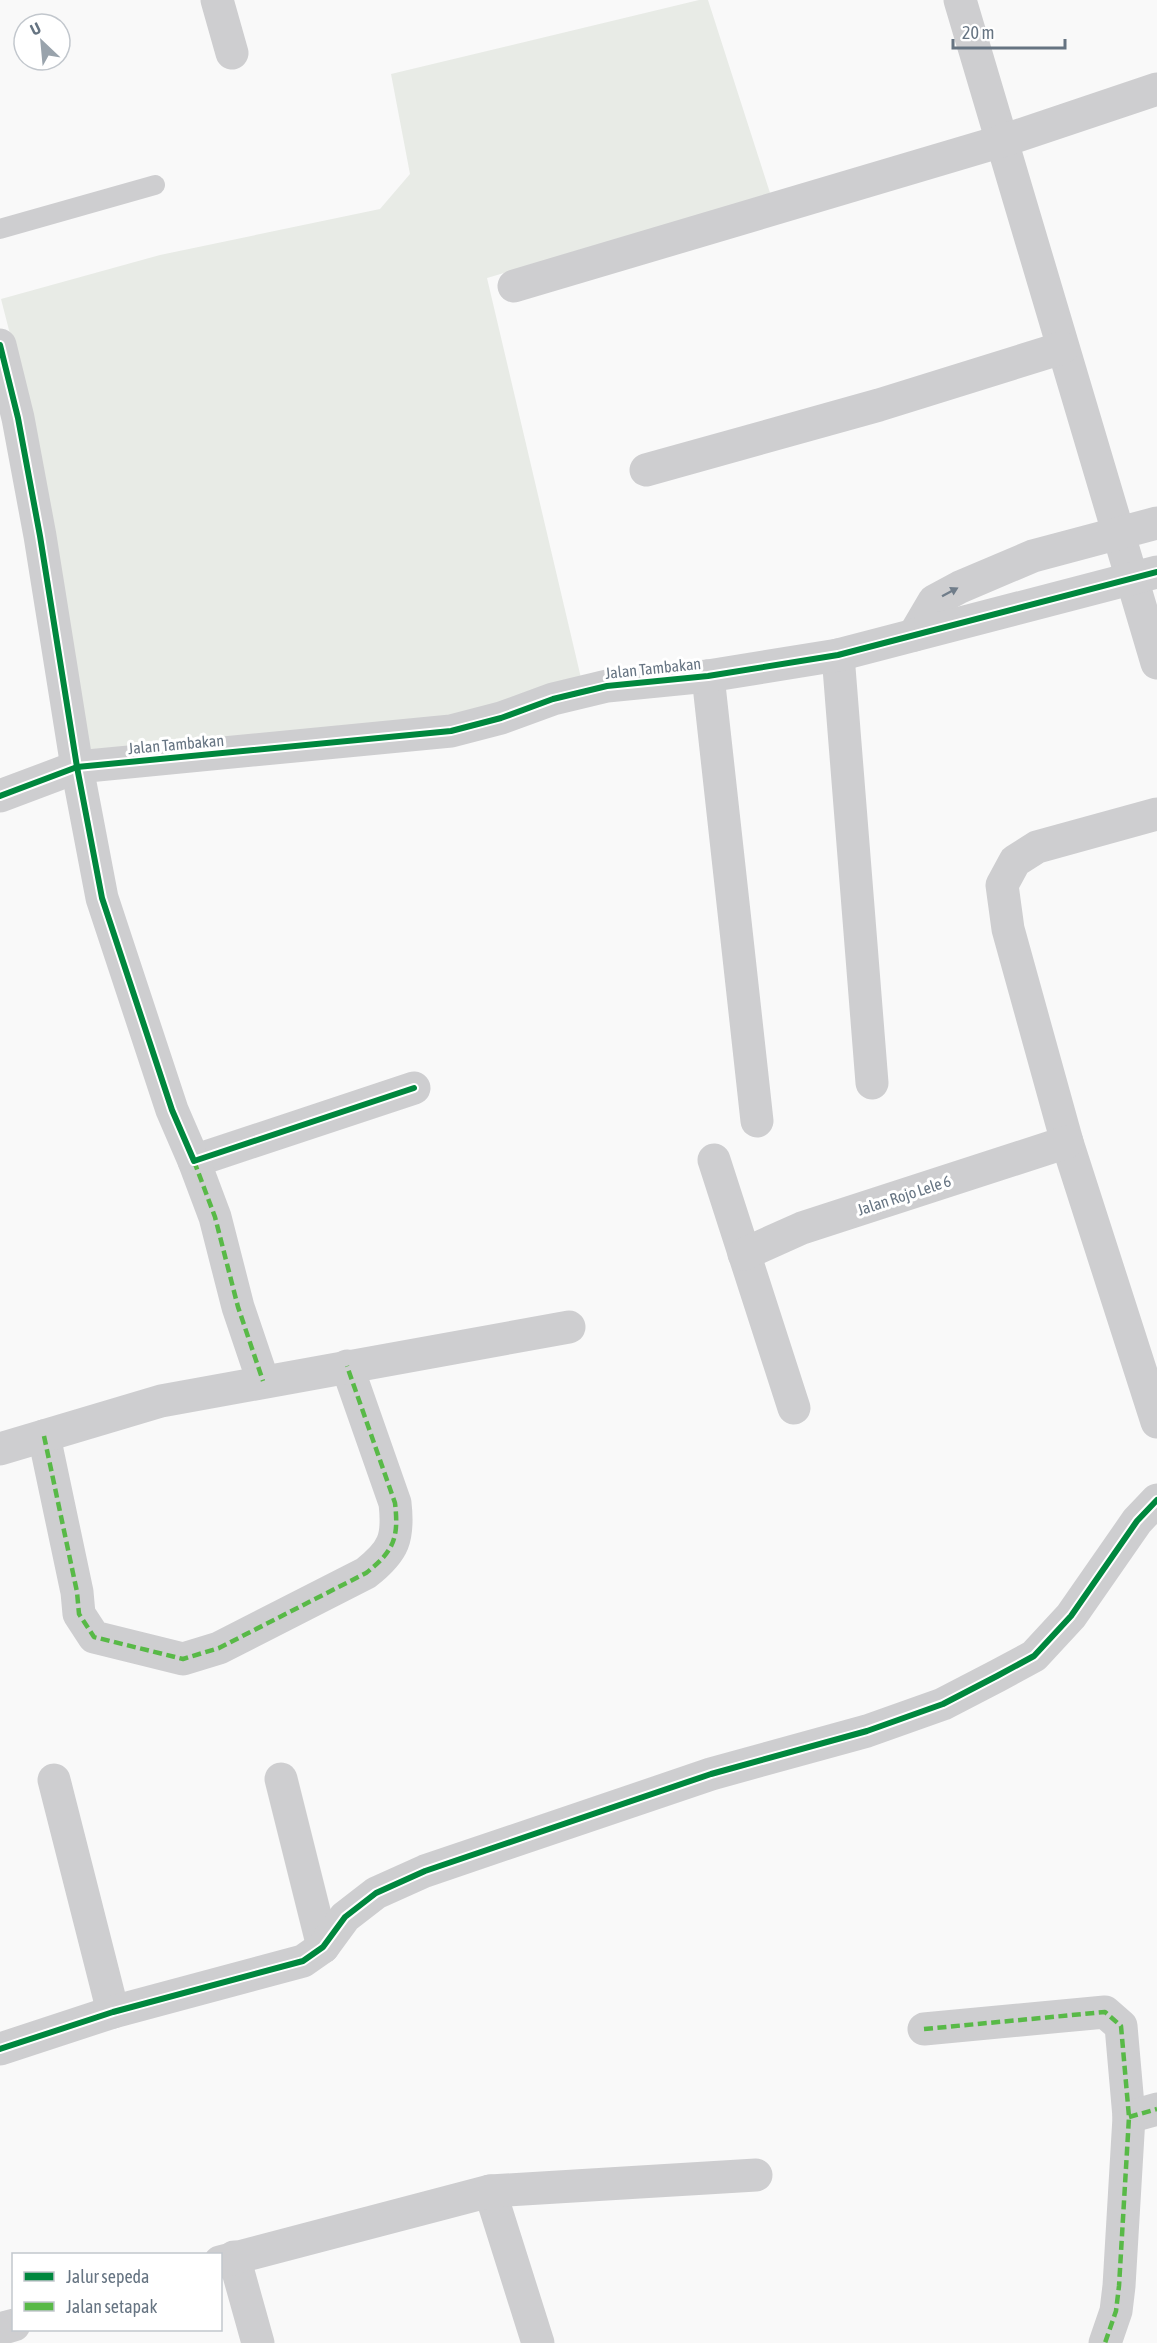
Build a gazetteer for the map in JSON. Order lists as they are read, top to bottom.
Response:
{
  "streets": {
    "street": ["Jalan Tambakan", "Jalan Rojo Lele 6"]
  },
  "legend": ["Jalur sepeda", "Jalan setapak"],
  "scale_bar": "20 m",
  "north": "top left"
}
